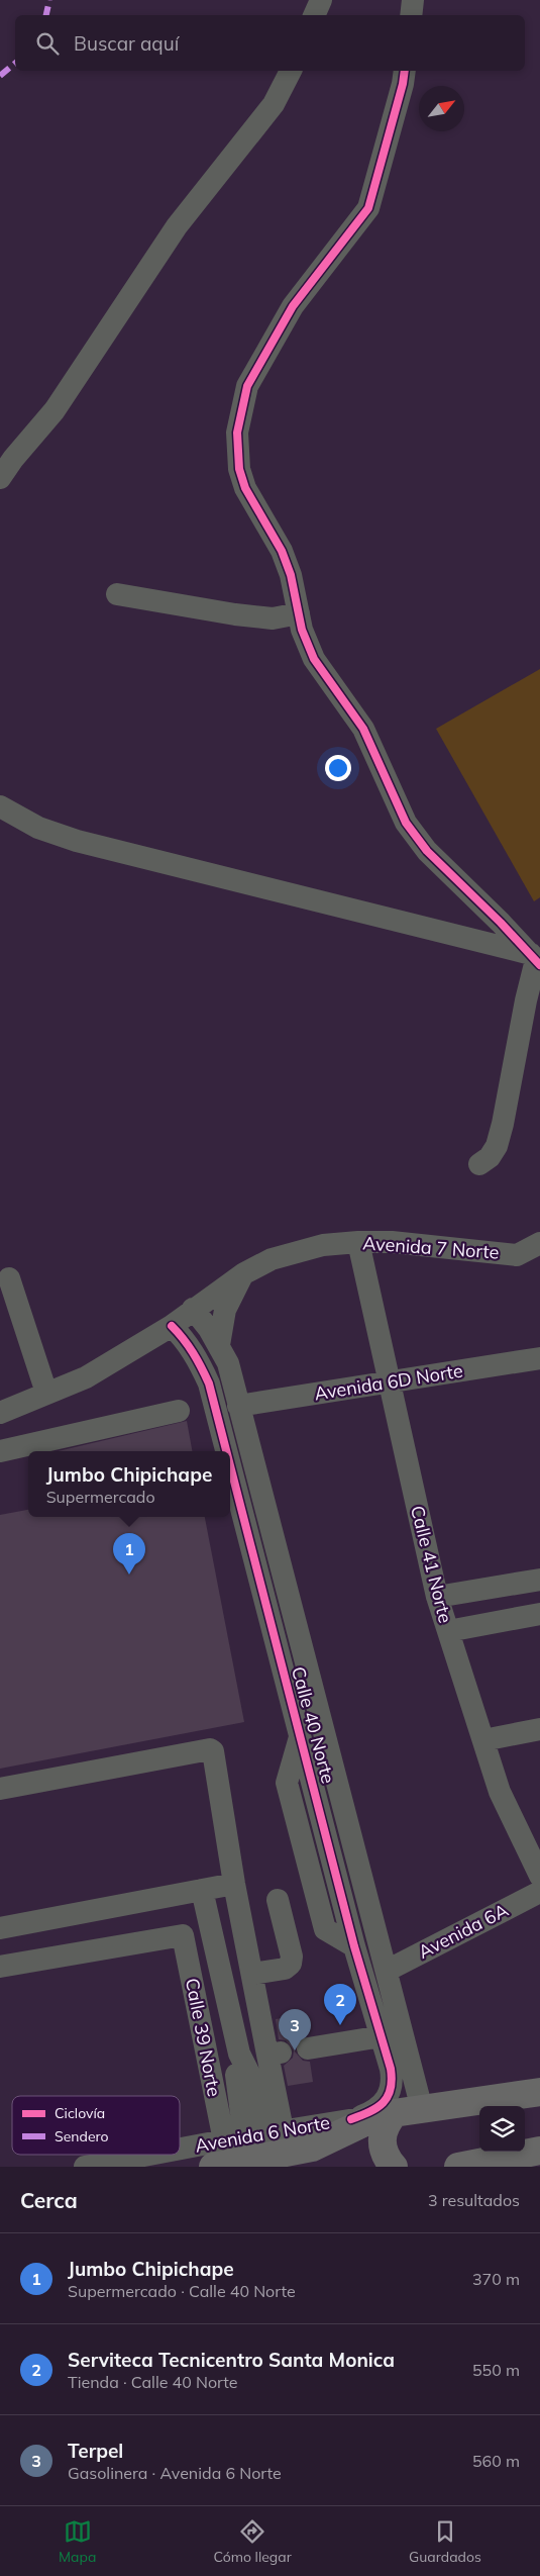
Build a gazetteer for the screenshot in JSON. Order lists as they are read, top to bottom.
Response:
{
  "streets": {
    "main road": ["Avenida 6 Norte"],
    "street": [
      "Avenida 7 Norte",
      "Avenida 6D Norte",
      "Calle 41 Norte",
      "Calle 40 Norte",
      "Avenida 6A",
      "Calle 39 Norte"
    ]
  },
  "crossings": [
    ["Avenida 7 Norte", "Calle 41 Norte"],
    ["Avenida 7 Norte", "Calle 40 Norte"],
    ["Avenida 6D Norte", "Calle 41 Norte"],
    ["Avenida 6D Norte", "Calle 40 Norte"],
    ["Calle 40 Norte", "Avenida 6A"],
    ["Calle 40 Norte", "Avenida 6 Norte"],
    ["Calle 39 Norte", "Avenida 6 Norte"]
  ],
  "legend": ["Ciclovía", "Sendero"],
  "north": "top right",
  "page": {
    "search": "Buscar aquí",
    "popup": ["Jumbo Chipichape", "Supermercado"],
    "pins": ["1", "2", "3"],
    "heading": ["Cerca", "3 resultados"],
    "list": [
      {
        "mark": "1",
        "name": "Jumbo Chipichape",
        "note": "Supermercado · Calle 40 Norte",
        "value": "370 m"
      },
      {
        "mark": "2",
        "name": "Serviteca Tecnicentro Santa Monica",
        "note": "Tienda · Calle 40 Norte",
        "value": "550 m"
      },
      {
        "mark": "3",
        "name": "Terpel",
        "note": "Gasolinera · Avenida 6 Norte",
        "value": "560 m"
      }
    ],
    "nav": ["Mapa", "Cómo llegar", "Guardados"]
  }
}
